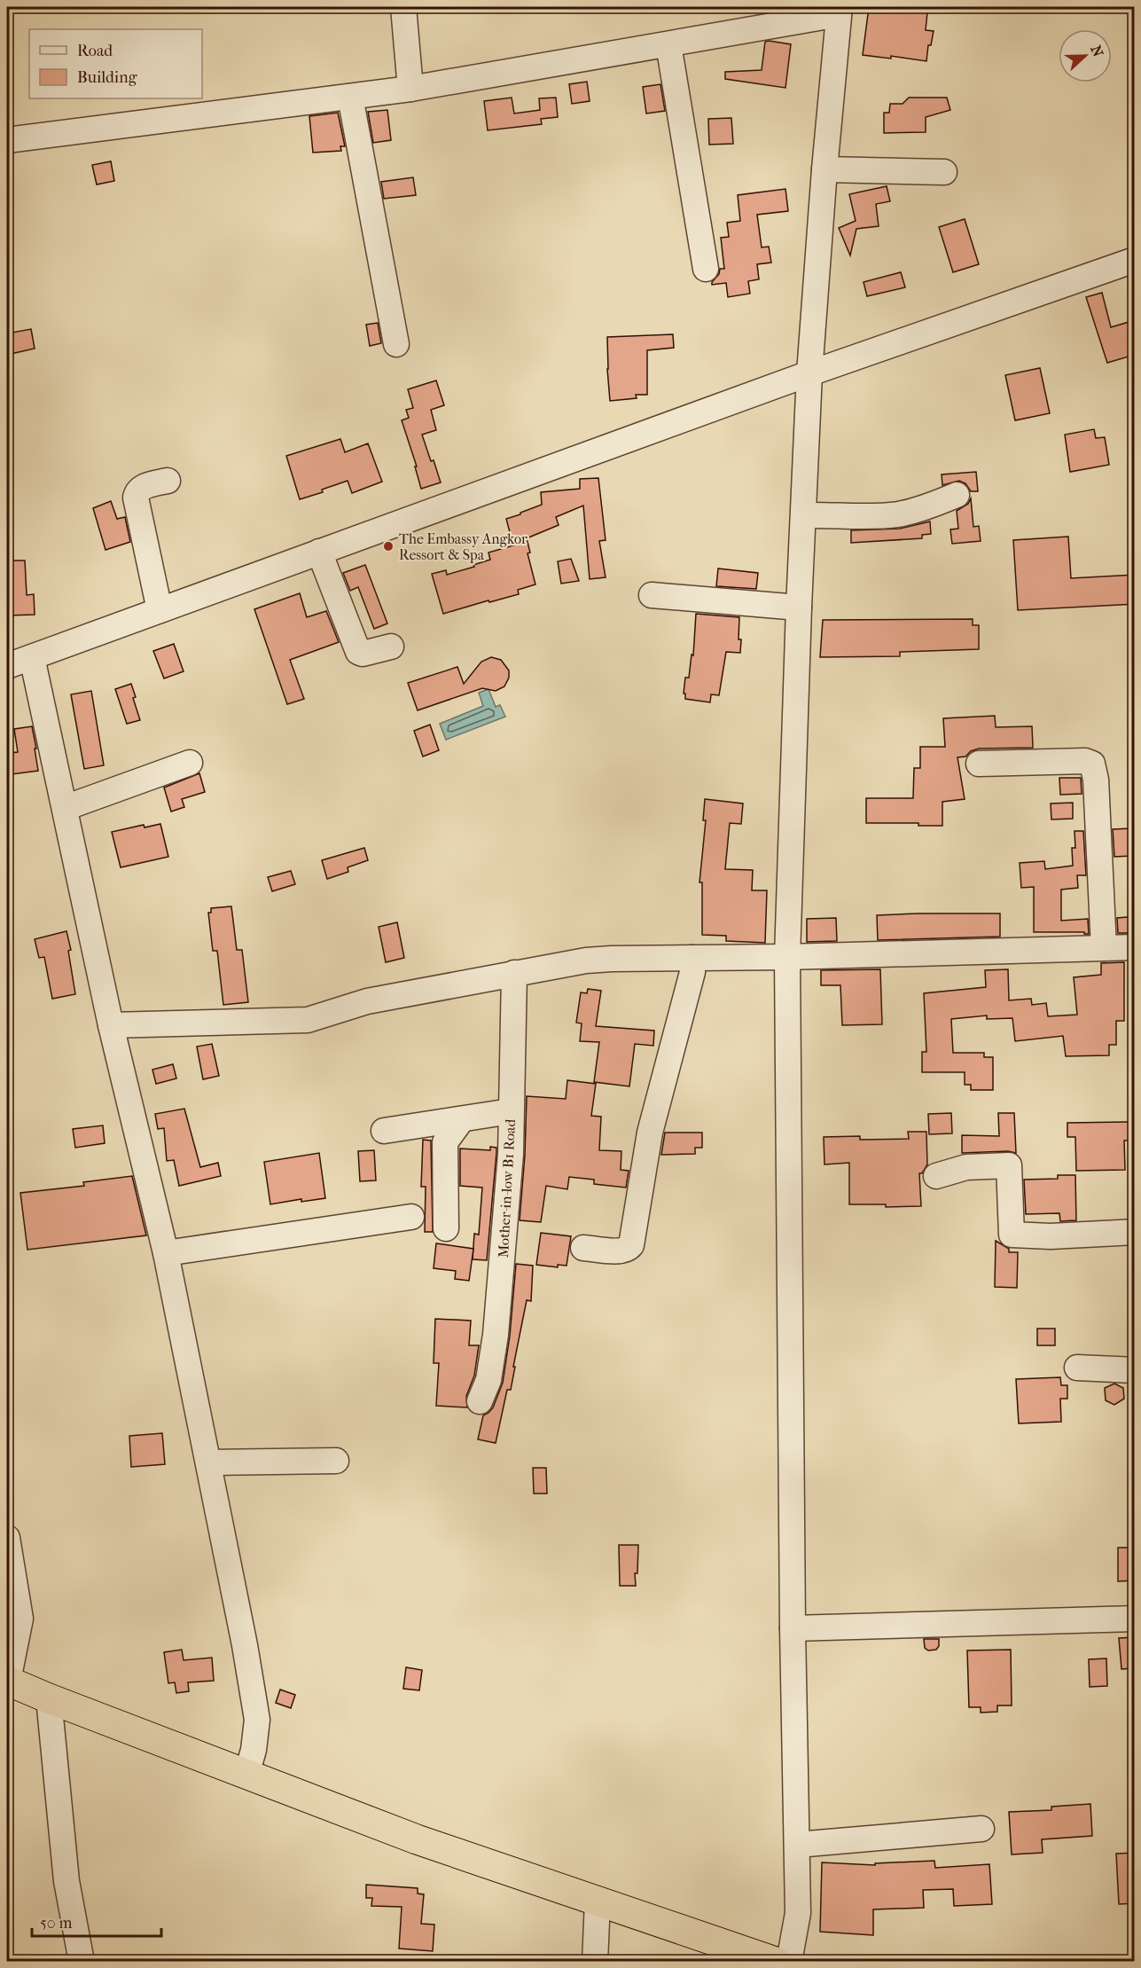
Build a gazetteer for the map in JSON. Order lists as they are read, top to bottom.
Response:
{
  "streets": {
    "street": ["Mother-in-low B1 Road"]
  },
  "places": ["The Embassy Angkor Ressort & Spa"],
  "legend": ["Road", "Building"],
  "scale_bar": "50 m",
  "north": "right"
}
